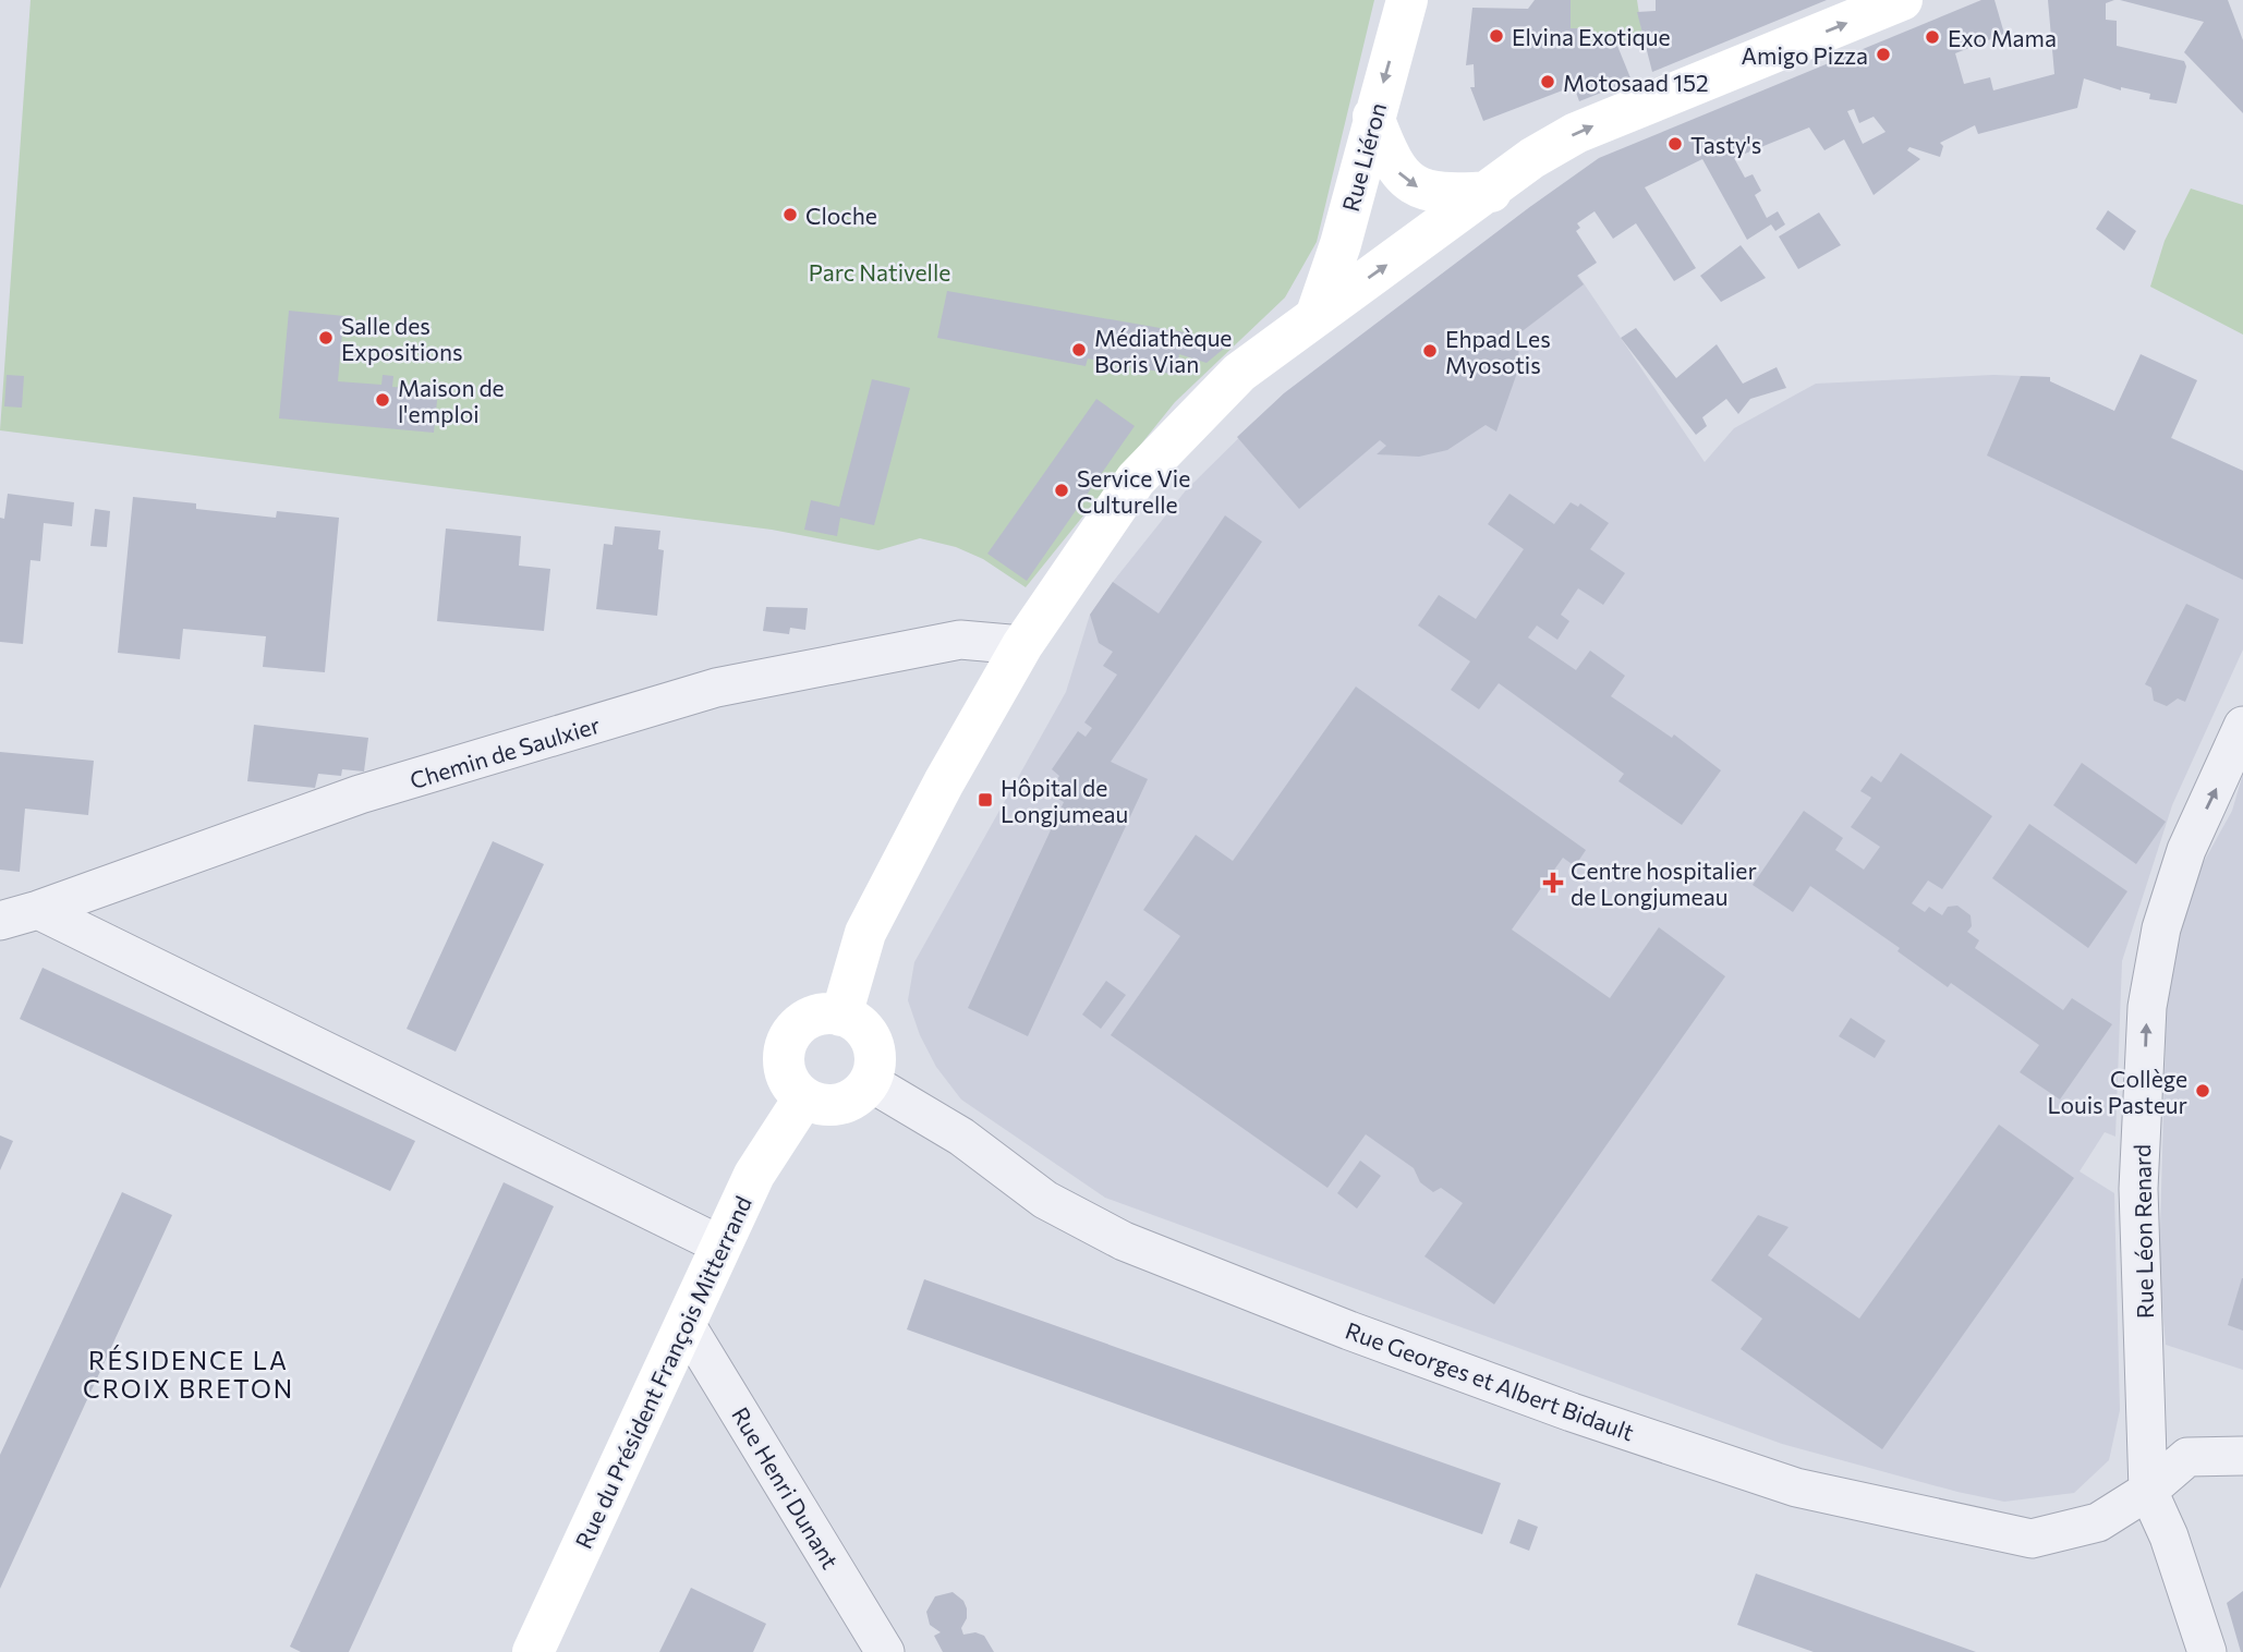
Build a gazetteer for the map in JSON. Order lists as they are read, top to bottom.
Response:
{
  "streets": {
    "main road": ["Rue Liéron", "Rue du Président François Mitterrand"],
    "street": [
      "Chemin de Saulxier",
      "Rue Léon Renard",
      "Rue Georges et Albert Bidault",
      "Rue Henri Dunant"
    ]
  },
  "crossings": [
    ["Rue Léon Renard", "Rue Georges et Albert Bidault"],
    ["Rue du Président François Mitterrand", "Rue Georges et Albert Bidault"],
    ["Rue du Président François Mitterrand", "Rue Henri Dunant"]
  ],
  "one_way": ["Rue Liéron", "Rue Léon Renard"],
  "districts": ["RÉSIDENCE LA CROIX BRETON"],
  "parks": ["Parc Nativelle"],
  "places": {
    "other": [
      "Elvina Exotique",
      "Exo Mama",
      "Amigo Pizza",
      "Motosaad 152",
      "Tasty's",
      "Cloche",
      "Salle des Expositions",
      "Médiathèque Boris Vian",
      "Ehpad Les Myosotis",
      "Maison de l'emploi",
      "Service Vie Culturelle",
      "Collège Louis Pasteur"
    ],
    "transit": ["Hôpital de Longjumeau"],
    "health": ["Centre hospitalier de Longjumeau"]
  }
}
